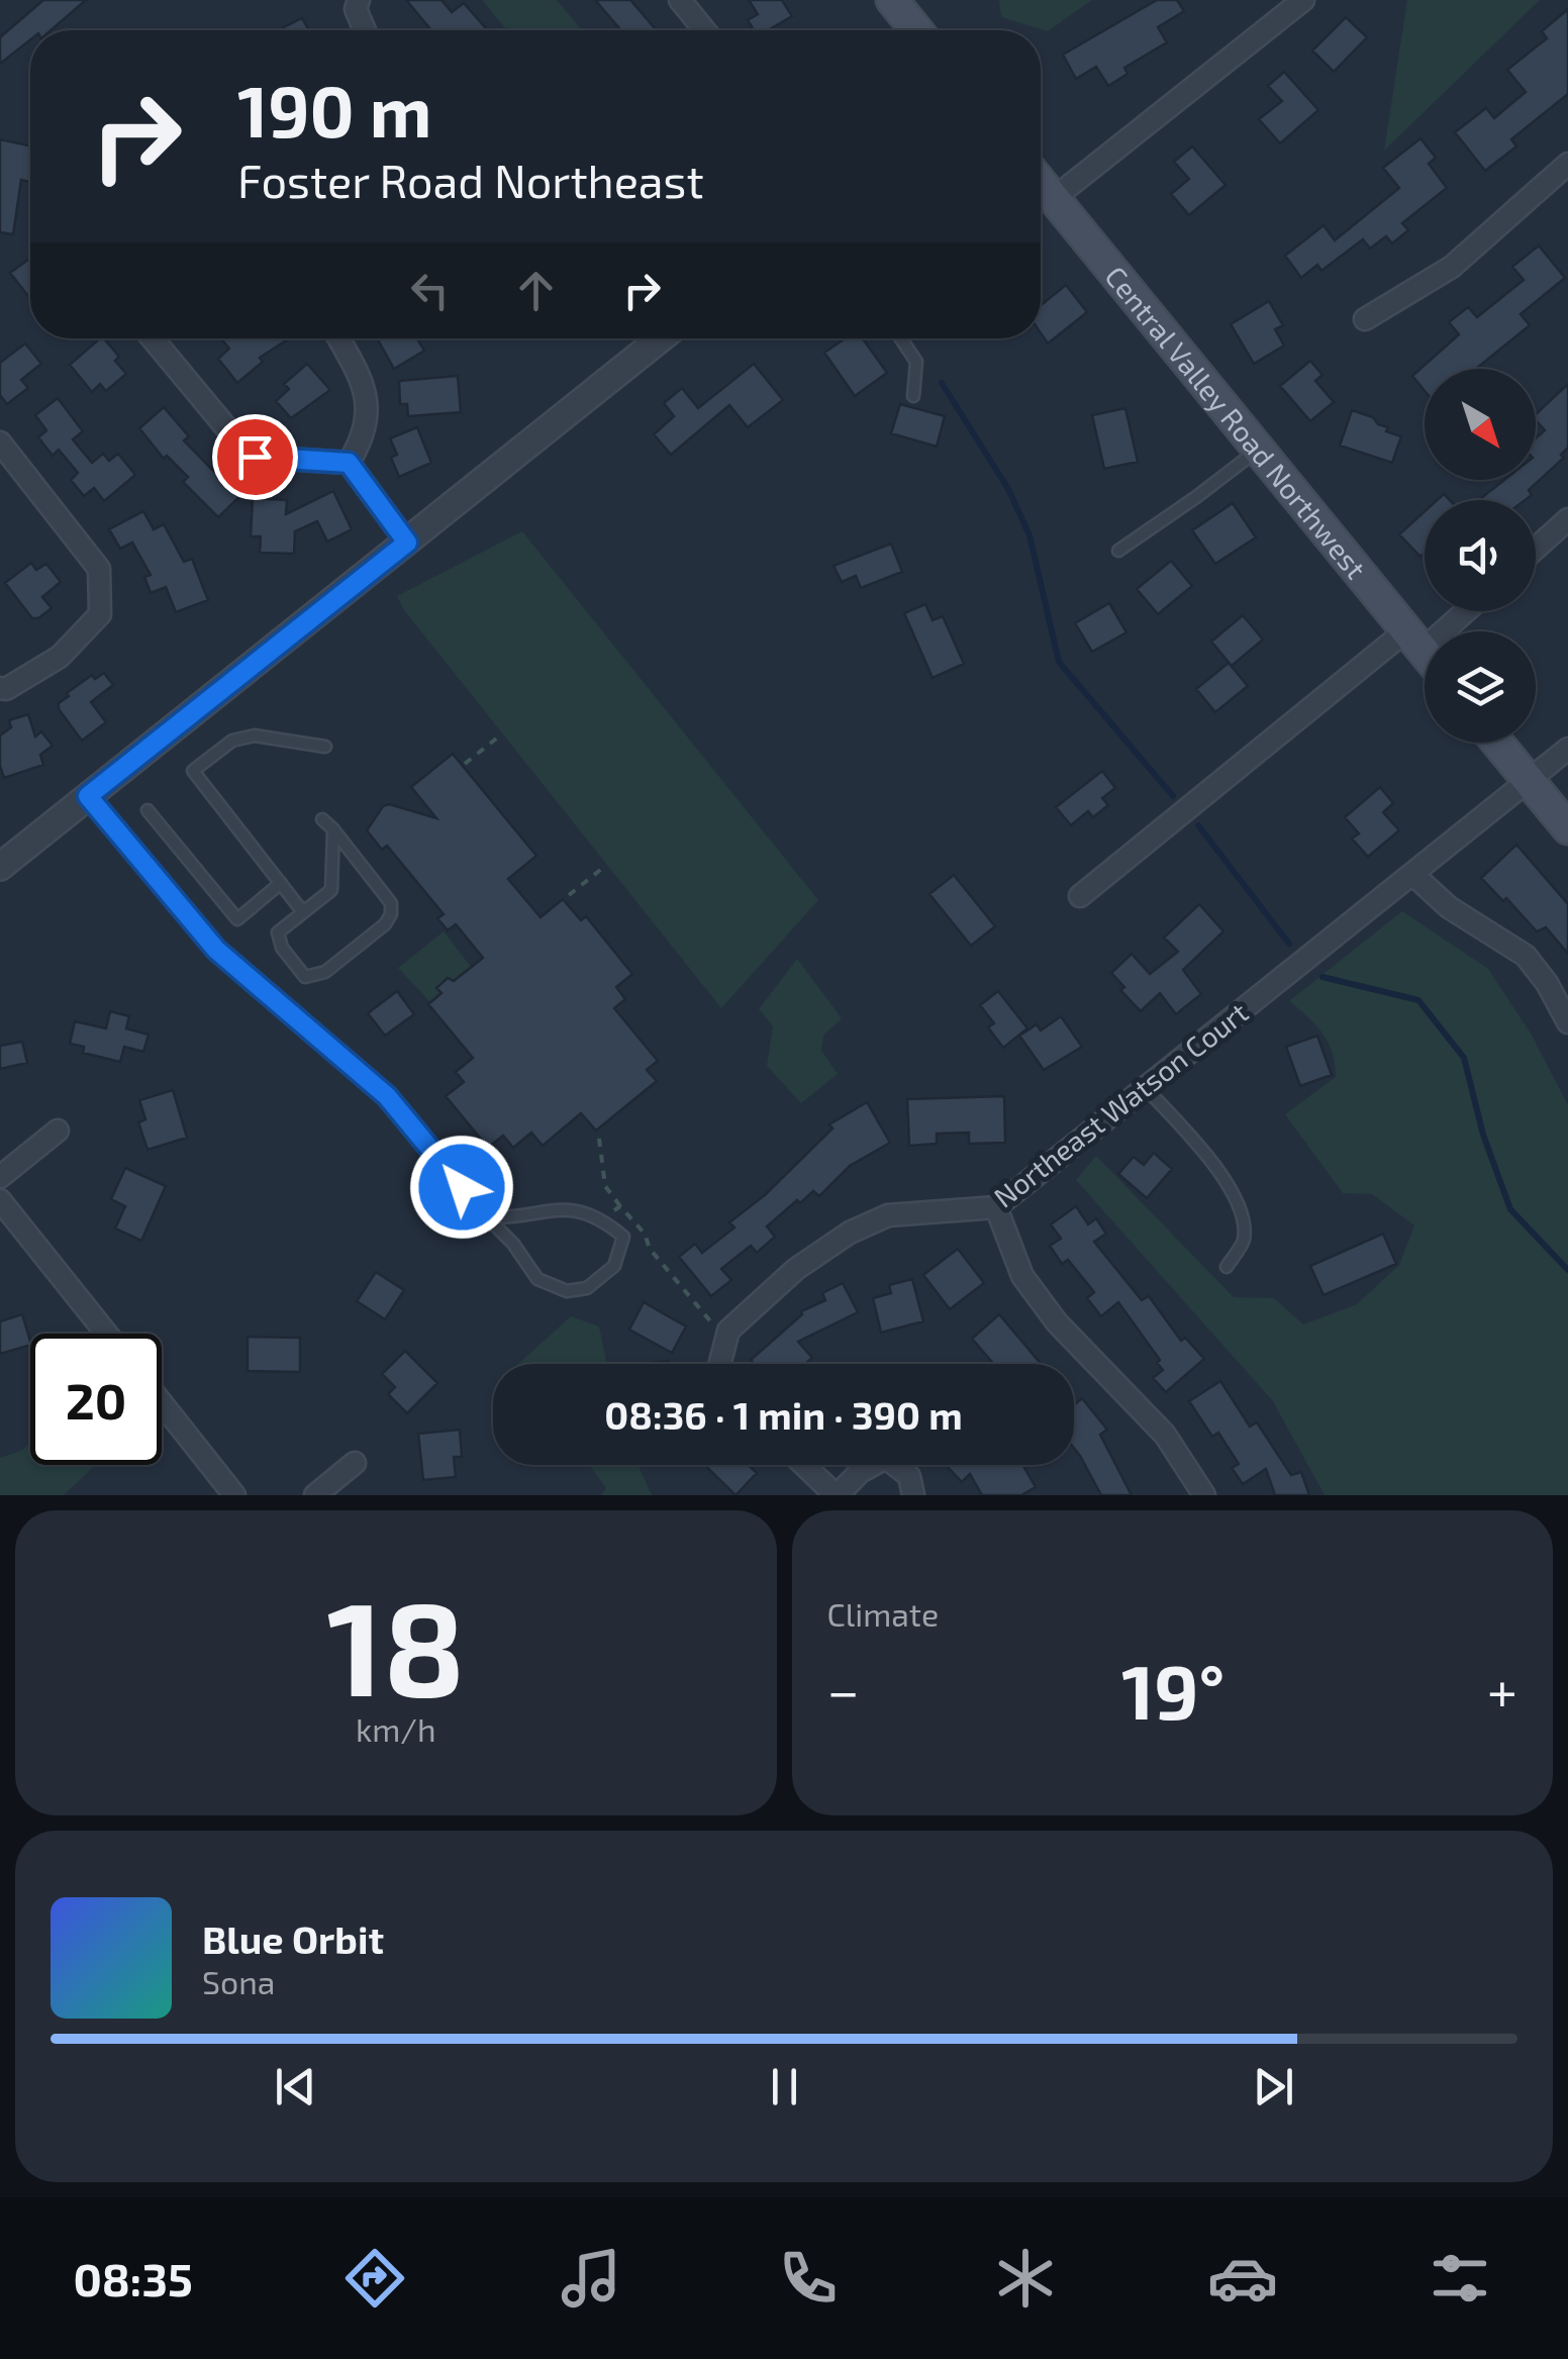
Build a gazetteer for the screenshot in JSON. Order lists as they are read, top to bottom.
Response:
{
  "streets": {
    "main road": ["Central Valley Road Northwest"],
    "street": ["Northeast Watson Court"]
  },
  "north": "bottom right",
  "page": {
    "turn": ["190 m", "Foster Road Northeast"],
    "limit": "20",
    "trip": "08:36 · 1 min · 390 m",
    "tile": [
      ["18", "km/h"],
      "Climate"
    ],
    "heat": ["−", "19°", "+"],
    "song": ["Blue Orbit", "Sona"],
    "tabs": "08:35"
  }
}
